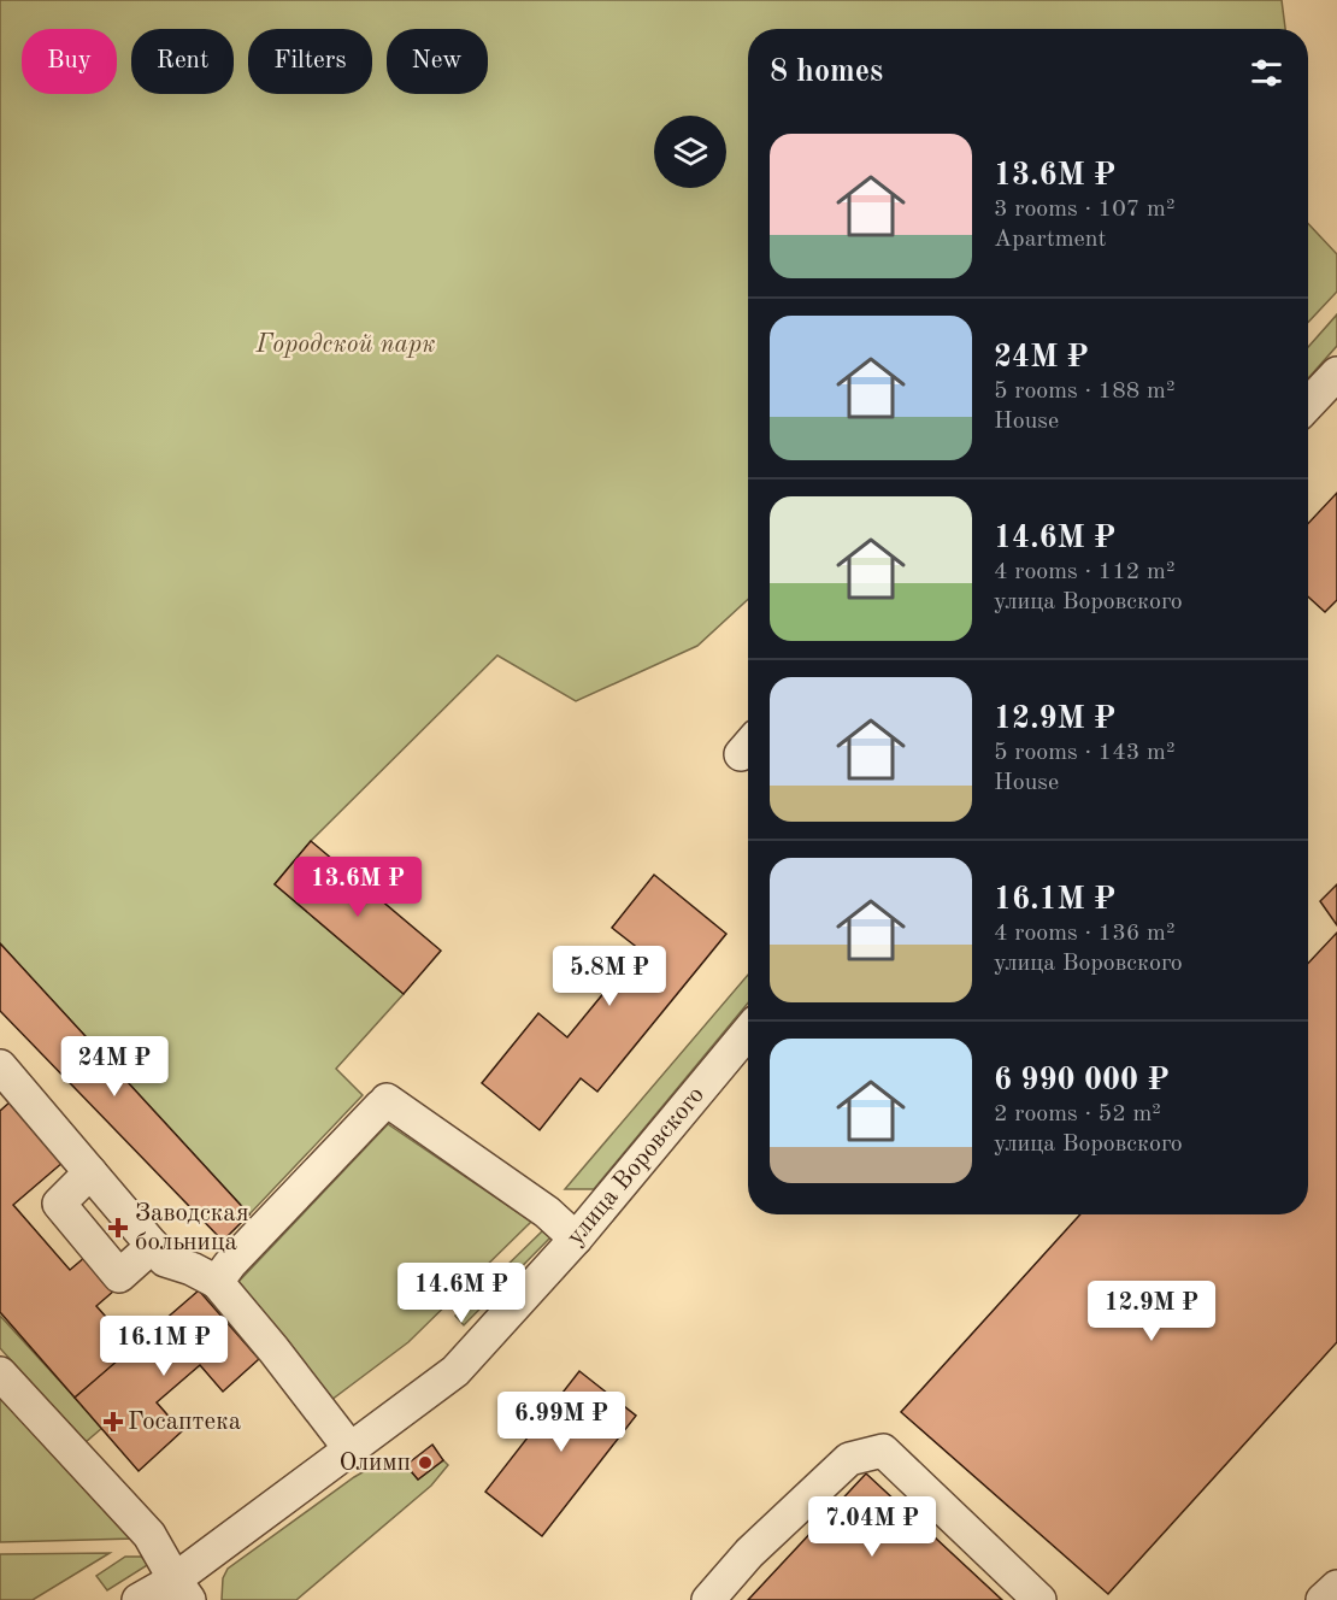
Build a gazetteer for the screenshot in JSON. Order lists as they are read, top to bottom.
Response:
{
  "streets": {
    "street": ["улица Воровского"]
  },
  "parks": ["Городской парк"],
  "places": {
    "health": ["Заводская больница", "Госаптека"],
    "other": ["Олимп"]
  },
  "page": {
    "chip": [
      "Buy",
      "Rent",
      "Filters",
      "New"
    ],
    "heading": "8 homes",
    "list": [
      {
        "name": "13.6M ₽",
        "note": "3 rooms · 107 m² · Apartment"
      },
      {
        "name": "24M ₽",
        "note": "5 rooms · 188 m² · House"
      },
      {
        "name": "14.6M ₽",
        "note": "4 rooms · 112 m² · улица Воровского"
      },
      {
        "name": "12.9M ₽",
        "note": "5 rooms · 143 m² · House"
      },
      {
        "name": "16.1M ₽",
        "note": "4 rooms · 136 m² · улица Воровского"
      },
      {
        "name": "6 990 000 ₽",
        "note": "2 rooms · 52 m² · улица Воровского"
      }
    ],
    "price": [
      "13.6M ₽",
      "5.8M ₽",
      "24M ₽",
      "14.6M ₽",
      "12.9M ₽",
      "16.1M ₽",
      "6.99M ₽",
      "7.04M ₽"
    ]
  }
}
